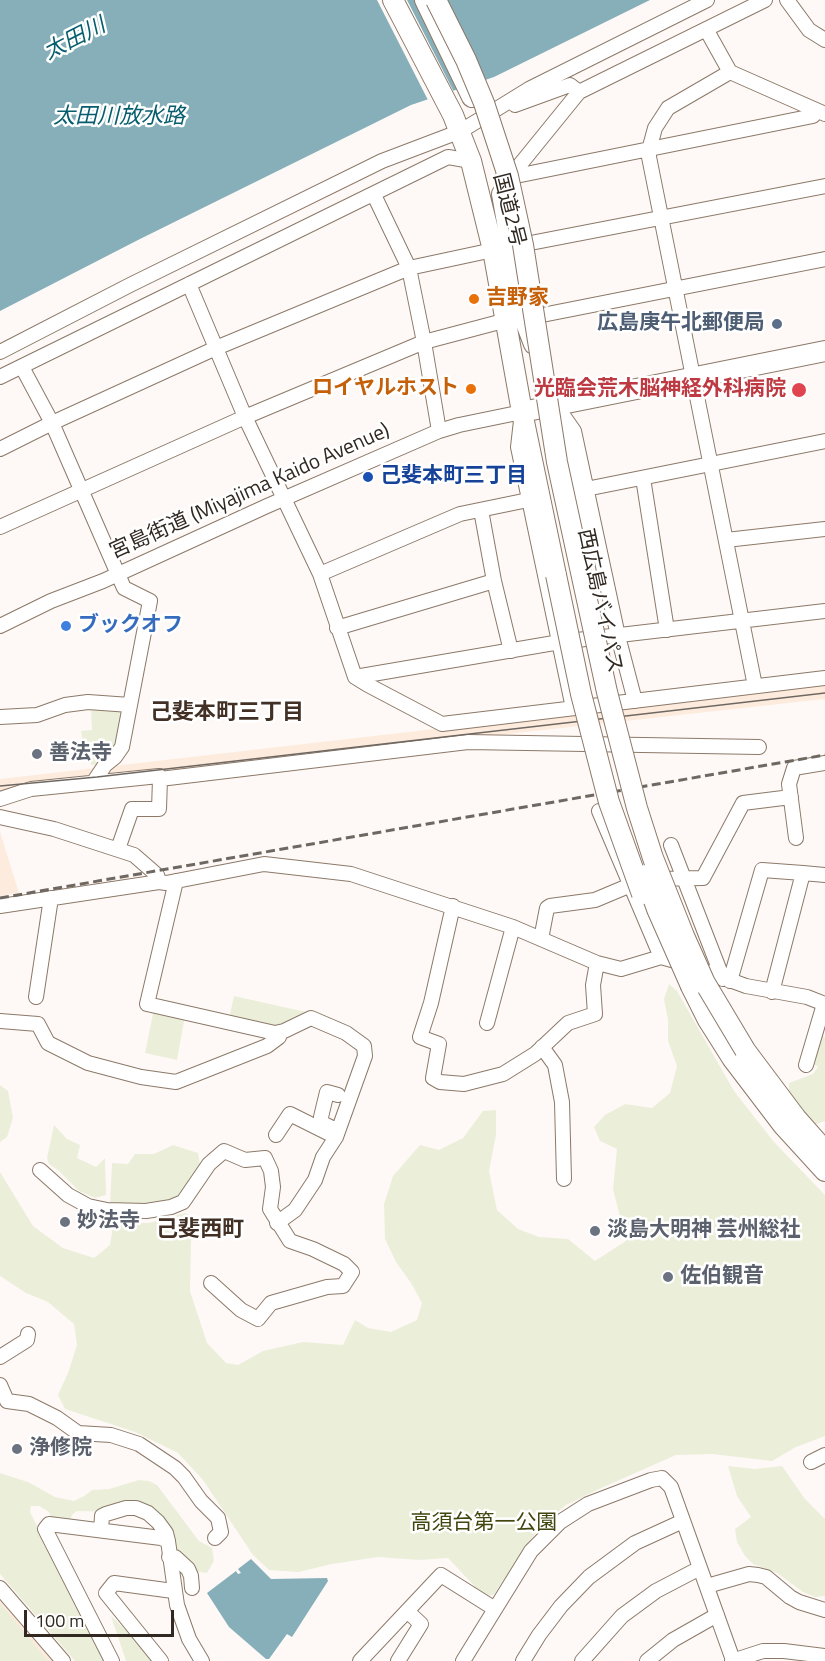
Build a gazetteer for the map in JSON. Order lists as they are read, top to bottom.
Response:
{
  "streets": {
    "highway": ["国道2号", "西広島バイパス"],
    "street": ["宮島街道 (Miyajima Kaido Avenue)"]
  },
  "crossings": [
    ["国道2号", "宮島街道 (Miyajima Kaido Avenue)"],
    ["国道2号", "西広島バイパス"]
  ],
  "districts": ["己斐本町三丁目", "己斐西町"],
  "water": ["太田川", "太田川放水路"],
  "parks": ["高須台第一公園"],
  "places": [
    "吉野家",
    "広島庚午北郵便局",
    "ロイヤルホスト",
    "光臨会荒木脳神経外科病院",
    "己斐本町三丁目",
    "ブックオフ",
    "善法寺",
    "妙法寺",
    "淡島大明神 芸州総社",
    "佐伯観音",
    "浄修院"
  ],
  "scale_bar": "100 m"
}
